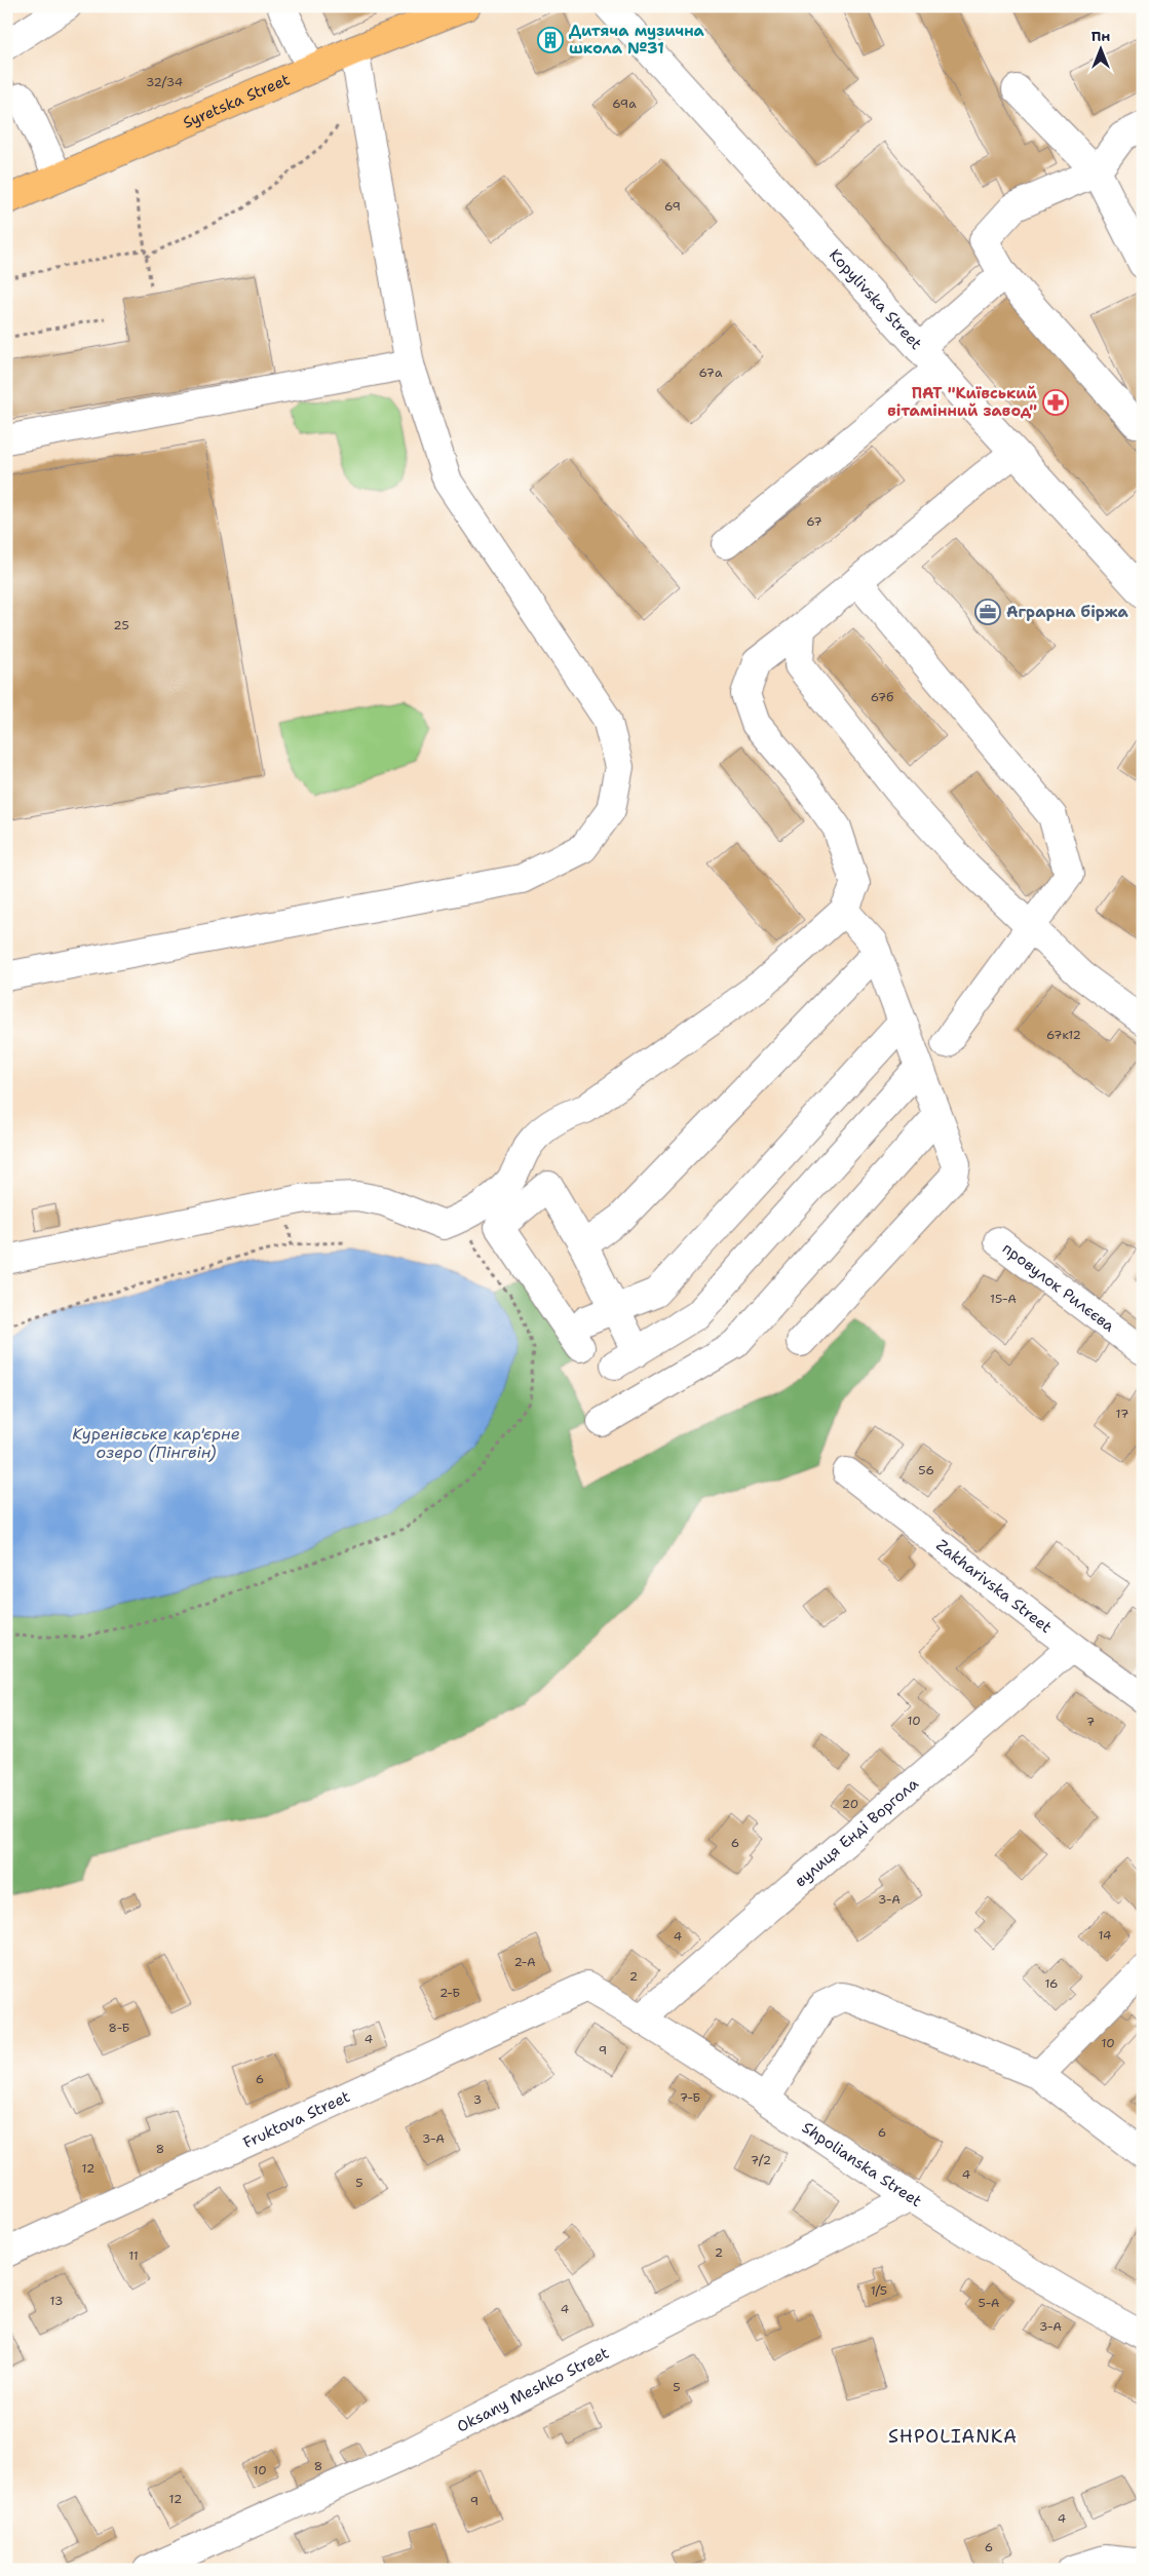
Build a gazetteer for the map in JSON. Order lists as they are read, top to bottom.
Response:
{
  "streets": {
    "main road": ["Syretska Street"],
    "street": [
      "Kopylivska Street",
      "провулок Рилєєва",
      "Zakharivska Street",
      "вулиця Енді Воргола",
      "Fruktova Street",
      "Shpolianska Street",
      "Oksany Meshko Street"
    ]
  },
  "crossings": [
    ["Zakharivska Street", "вулиця Енді Воргола"],
    ["вулиця Енді Воргола", "Shpolianska Street"],
    ["Fruktova Street", "Shpolianska Street"],
    ["Shpolianska Street", "Oksany Meshko Street"]
  ],
  "districts": ["SHPOLIANKA"],
  "water": ["Куренівське кар'єрне озеро (Пінгвін)"],
  "places": {
    "building": ["Дитяча музична школа №31"],
    "pharmacy": ["ПАТ \"Київський вітамінний завод\""],
    "office": ["Аграрна біржа"]
  },
  "house_numbers": [
    "32/34",
    "69а",
    "69",
    "67а",
    "67",
    "25",
    "67б",
    "67к12",
    "15-А",
    "17",
    "56",
    "10",
    "7",
    "20",
    "6",
    "3-А",
    "14",
    "4",
    "2-А",
    "2",
    "16",
    "2-Б",
    "8-Б",
    "4",
    "10",
    "9",
    "6",
    "7-Б",
    "3",
    "6",
    "3-А",
    "8",
    "7/2",
    "12",
    "4",
    "5",
    "2",
    "11",
    "1/5",
    "13",
    "5-А",
    "4",
    "3-А",
    "5",
    "8",
    "10",
    "12",
    "9",
    "4",
    "6"
  ],
  "north": "top"
}
